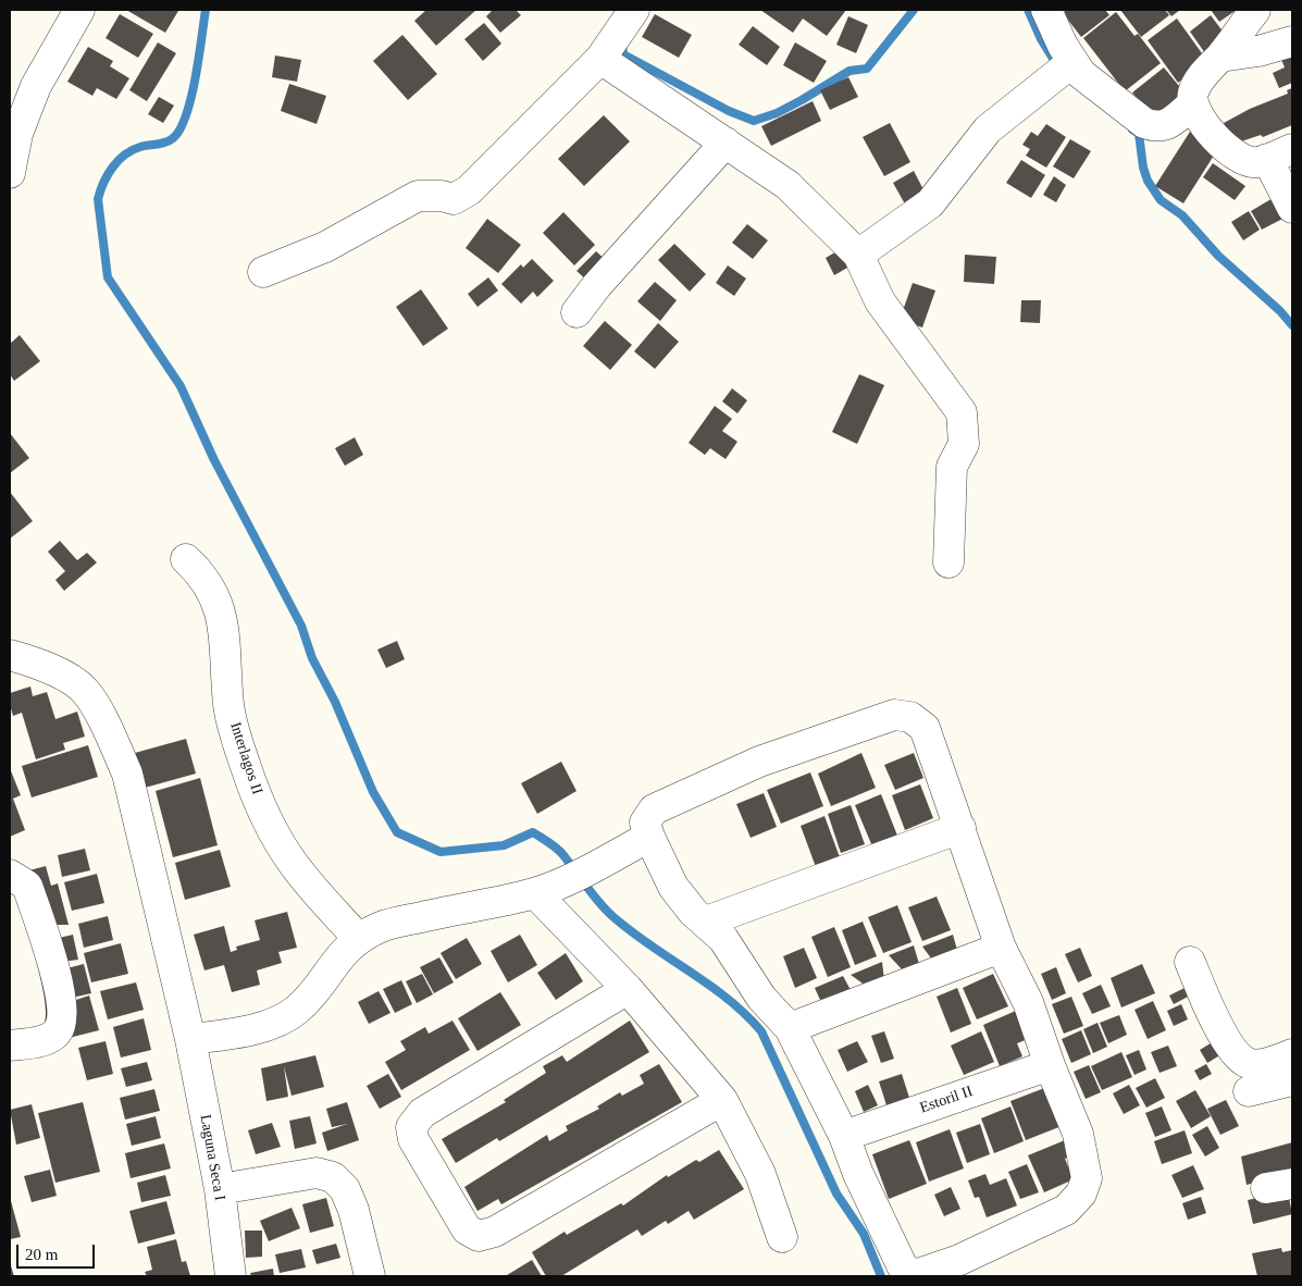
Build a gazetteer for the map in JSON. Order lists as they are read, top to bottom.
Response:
{
  "streets": {
    "street": ["Interlagos II", "Estoril II", "Laguna Seca I"]
  },
  "scale_bar": "20 m"
}
